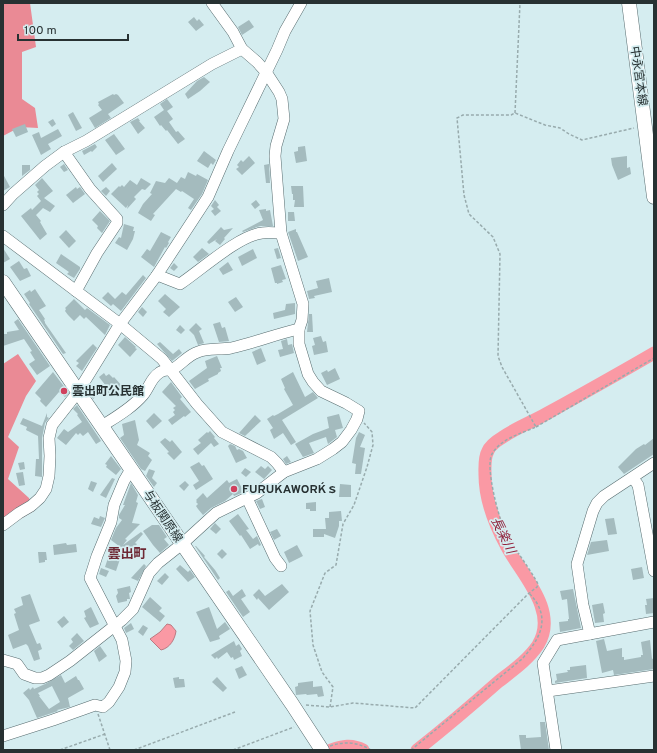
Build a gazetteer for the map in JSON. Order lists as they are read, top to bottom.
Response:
{
  "streets": {
    "main road": ["中永宮本線", "与板関原線"]
  },
  "districts": ["雲出町"],
  "water": ["長楽川"],
  "places": ["雲出町公民館", "FURUKAWORK´ｓ"],
  "scale_bar": "100 m"
}
